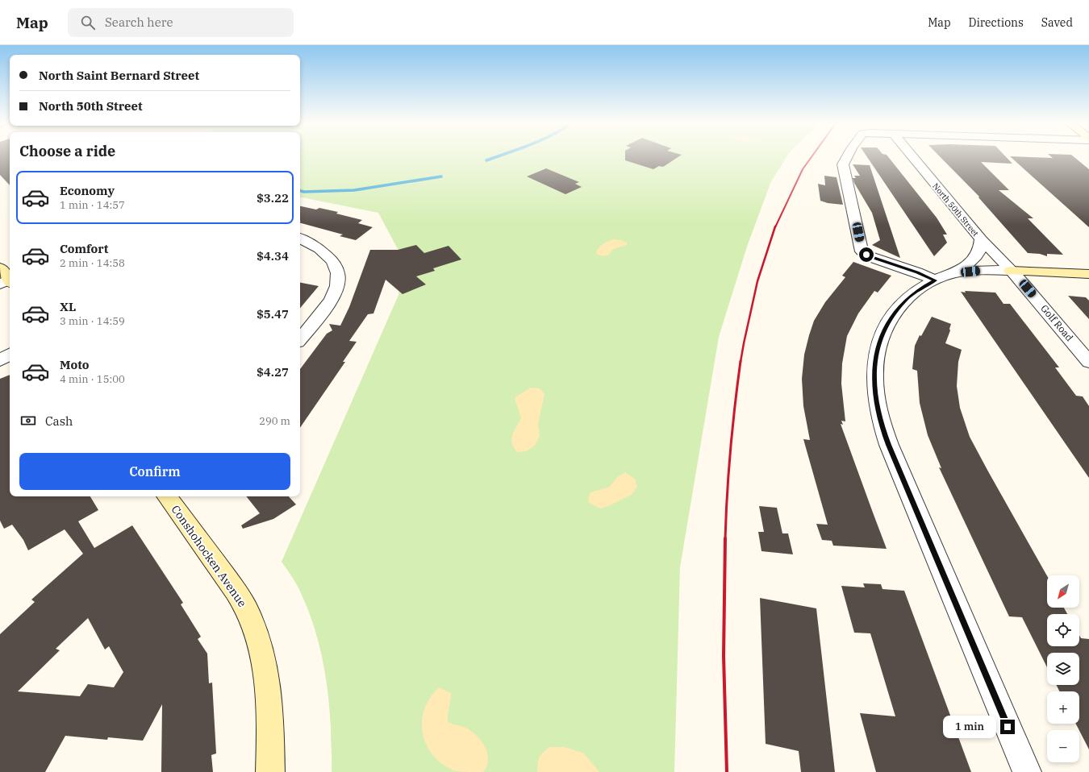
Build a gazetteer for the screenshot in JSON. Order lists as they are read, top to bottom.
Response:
{
  "streets": {
    "main road": ["Conshohocken Avenue"],
    "street": ["North 50th Street", "Golf Road"]
  },
  "crossings": [
    ["North 50th Street", "Golf Road"]
  ],
  "north": "bottom left",
  "page": {
    "header": "Map",
    "search": "Search here",
    "nav": ["Map", "Directions", "Saved"],
    "banner": ["North Saint Bernard Street", "North 50th Street"],
    "heading": "Choose a ride",
    "list": [
      {
        "name": "Economy",
        "note": "1 min · 14:57",
        "value": "$3.22"
      },
      {
        "name": "Comfort",
        "note": "2 min · 14:58",
        "value": "$4.34"
      },
      {
        "name": "XL",
        "note": "3 min · 14:59",
        "value": "$5.47"
      },
      {
        "name": "Moto",
        "note": "4 min · 15:00",
        "value": "$4.27"
      }
    ],
    "pay": ["Cash", "290 m"],
    "buttons": "Confirm",
    "map_buttons": ["+", "−"],
    "bubble": "1 min"
  }
}
